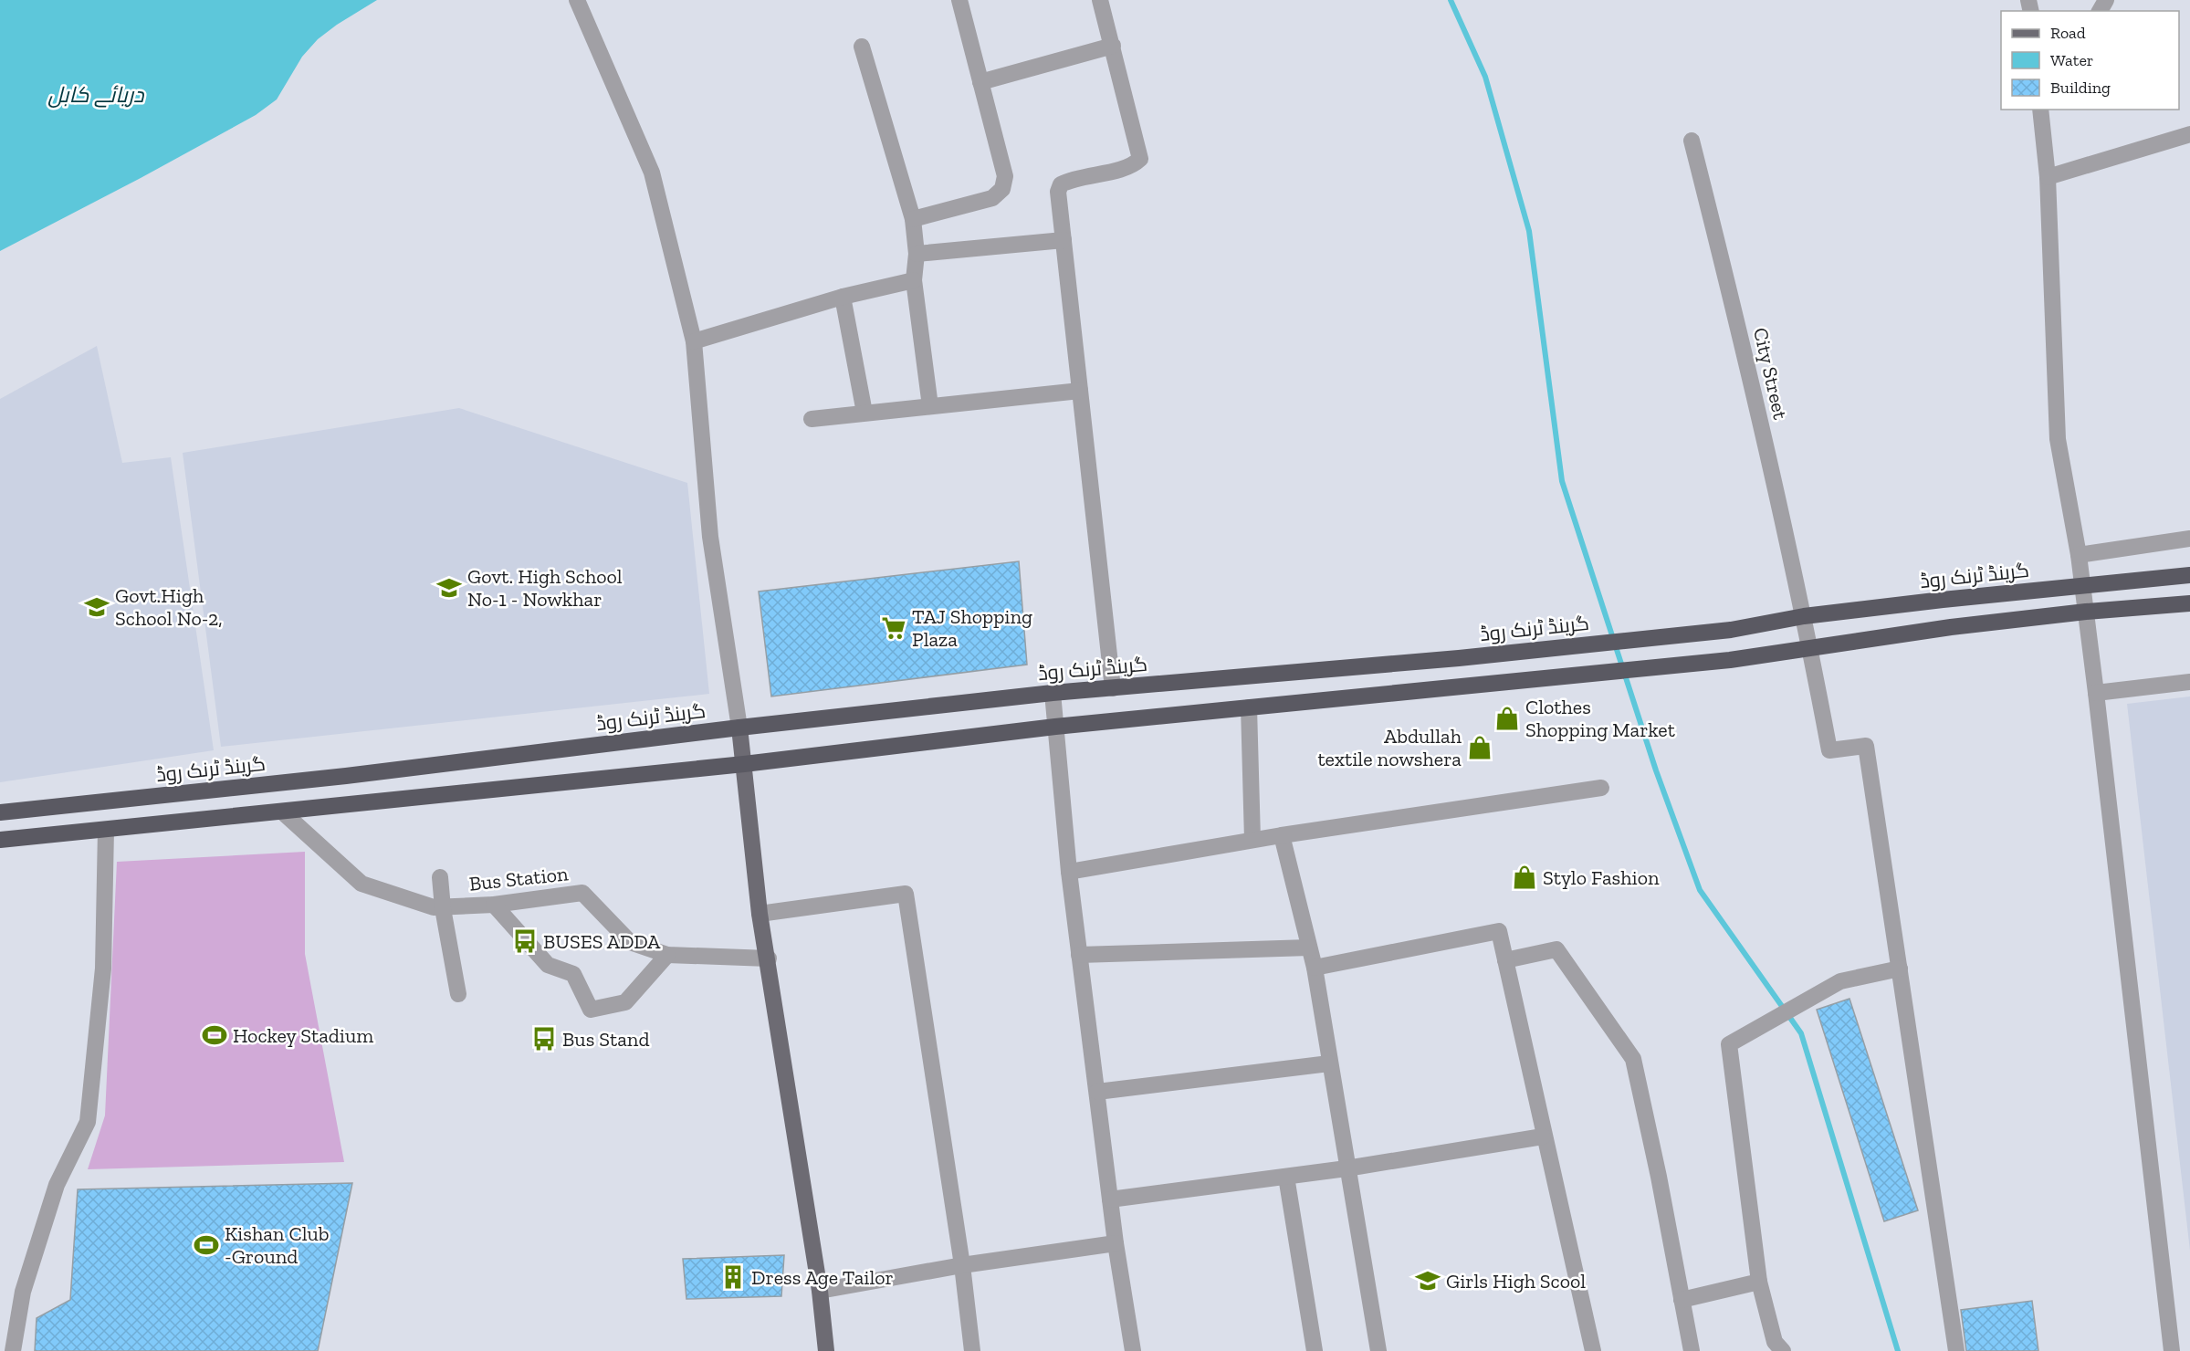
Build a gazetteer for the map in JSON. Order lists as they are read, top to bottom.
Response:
{
  "streets": {
    "highway": ["گرینڈ ٹرنک روڈ"],
    "street": ["City Street", "Bus Station"]
  },
  "crossings": [
    ["City Street", "گرینڈ ٹرنک روڈ"]
  ],
  "water": ["دریائے کابل"],
  "places": {
    "school or university": ["Govt. High School No-1 - Nowkhar", "Govt.High School No-2,", "Girls High Scool"],
    "supermarket": ["TAJ Shopping Plaza"],
    "shop": ["Clothes Shopping Market", "Abdullah textile nowshera", "Stylo Fashion"],
    "bus stop": ["BUSES ADDA", "Bus Stand"],
    "sports": ["Hockey Stadium", "Kishan Club -Ground"],
    "building": ["Dress Age Tailor"]
  },
  "legend": ["Road", "Water", "Building"]
}
